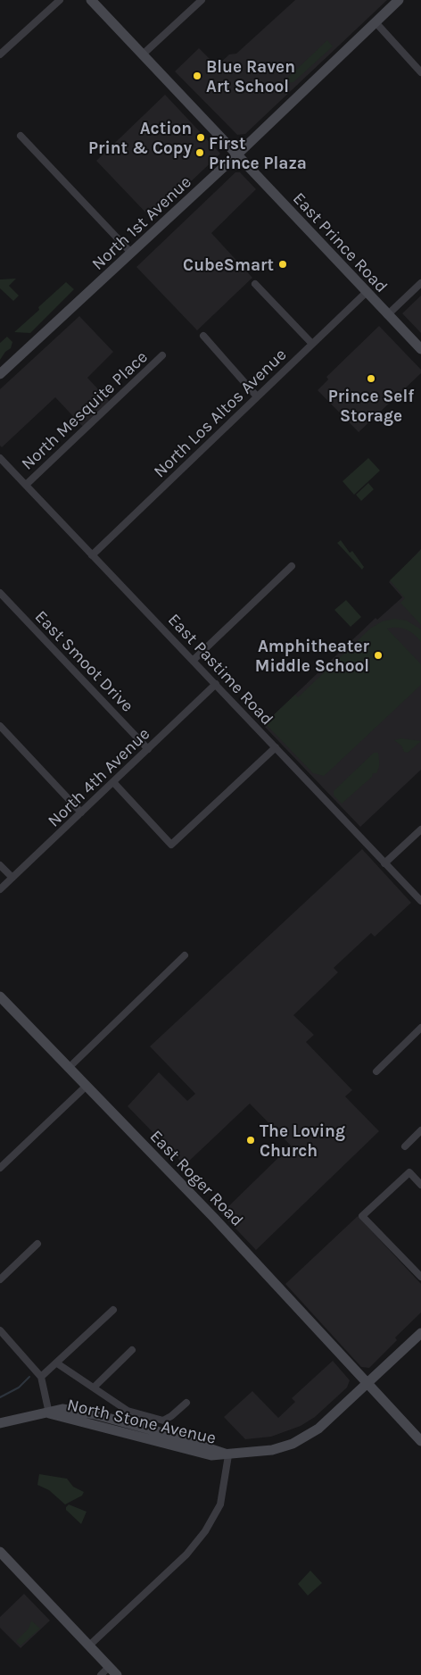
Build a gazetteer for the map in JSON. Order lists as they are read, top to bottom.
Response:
{
  "streets": {
    "main road": [
      "North 1st Avenue",
      "East Prince Road",
      "East Roger Road",
      "North Stone Avenue"
    ],
    "street": [
      "North Mesquite Place",
      "North Los Altos Avenue",
      "East Smoot Drive",
      "East Pastime Road",
      "North 4th Avenue"
    ]
  },
  "crossings": [
    ["North 1st Avenue", "East Prince Road"],
    ["East Prince Road", "North Los Altos Avenue"],
    ["North Mesquite Place", "East Pastime Road"],
    ["North Los Altos Avenue", "East Pastime Road"],
    ["East Smoot Drive", "North 4th Avenue"],
    ["East Pastime Road", "North 4th Avenue"],
    ["East Roger Road", "North Stone Avenue"]
  ],
  "places": [
    "Blue Raven Art School",
    "Action Print & Copy",
    "First Prince Plaza",
    "CubeSmart",
    "Prince Self Storage",
    "Amphitheater Middle School",
    "The Loving Church"
  ]
}
